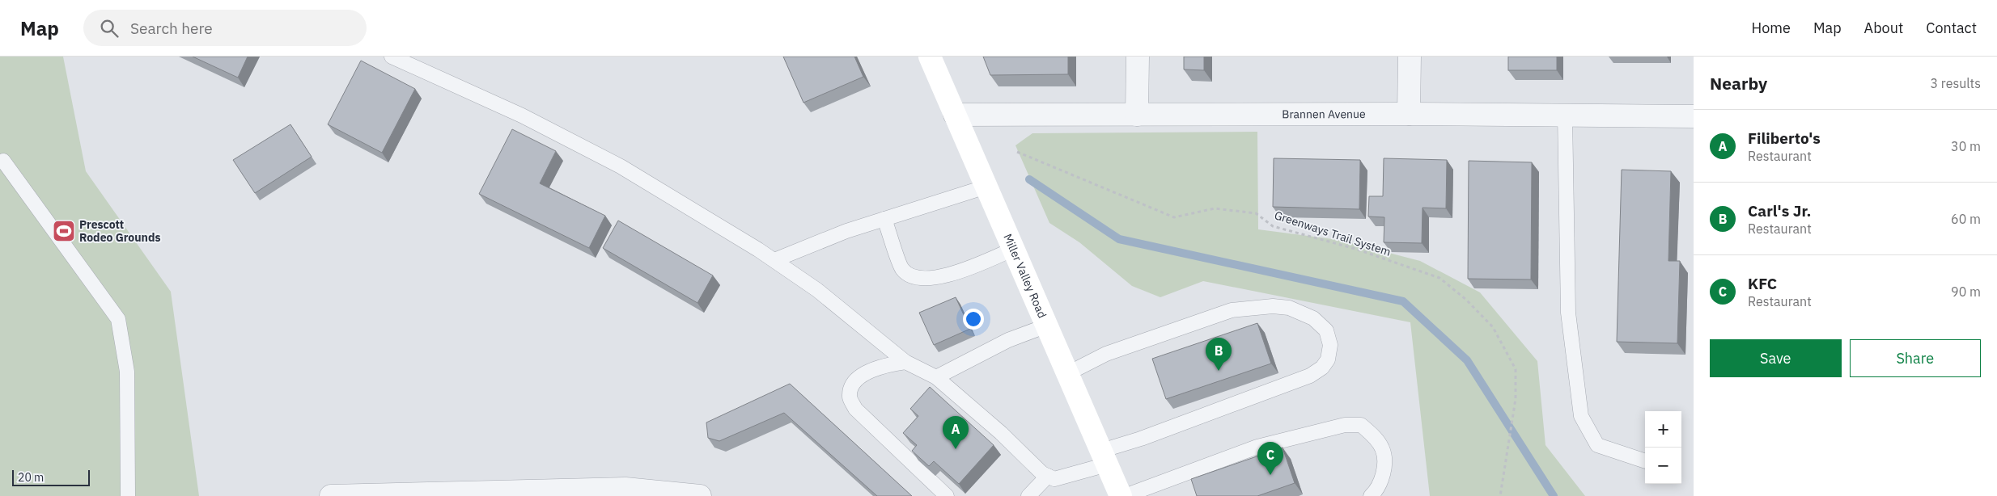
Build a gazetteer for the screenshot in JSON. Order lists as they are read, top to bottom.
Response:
{
  "streets": {
    "main road": ["Miller Valley Road"],
    "street": ["Brannen Avenue"],
    "path": ["Greenways Trail System"]
  },
  "crossings": [
    ["Brannen Avenue", "Miller Valley Road"]
  ],
  "places": {
    "sports": ["Prescott Rodeo Grounds"]
  },
  "scale_bar": "20 m",
  "page": {
    "header": "Map",
    "search": "Search here",
    "nav": [
      "Home",
      "Map",
      "About",
      "Contact"
    ],
    "heading": ["Nearby", "3 results"],
    "list": [
      {
        "mark": "A",
        "name": "Filiberto's",
        "note": "Restaurant",
        "value": "30 m"
      },
      {
        "mark": "B",
        "name": "Carl's Jr.",
        "note": "Restaurant",
        "value": "60 m"
      },
      {
        "mark": "C",
        "name": "KFC",
        "note": "Restaurant",
        "value": "90 m"
      }
    ],
    "buttons": ["Save", "Share"],
    "pins": ["B", "A", "C"],
    "map_buttons": ["+", "−"],
    "scale": "20 m"
  }
}
